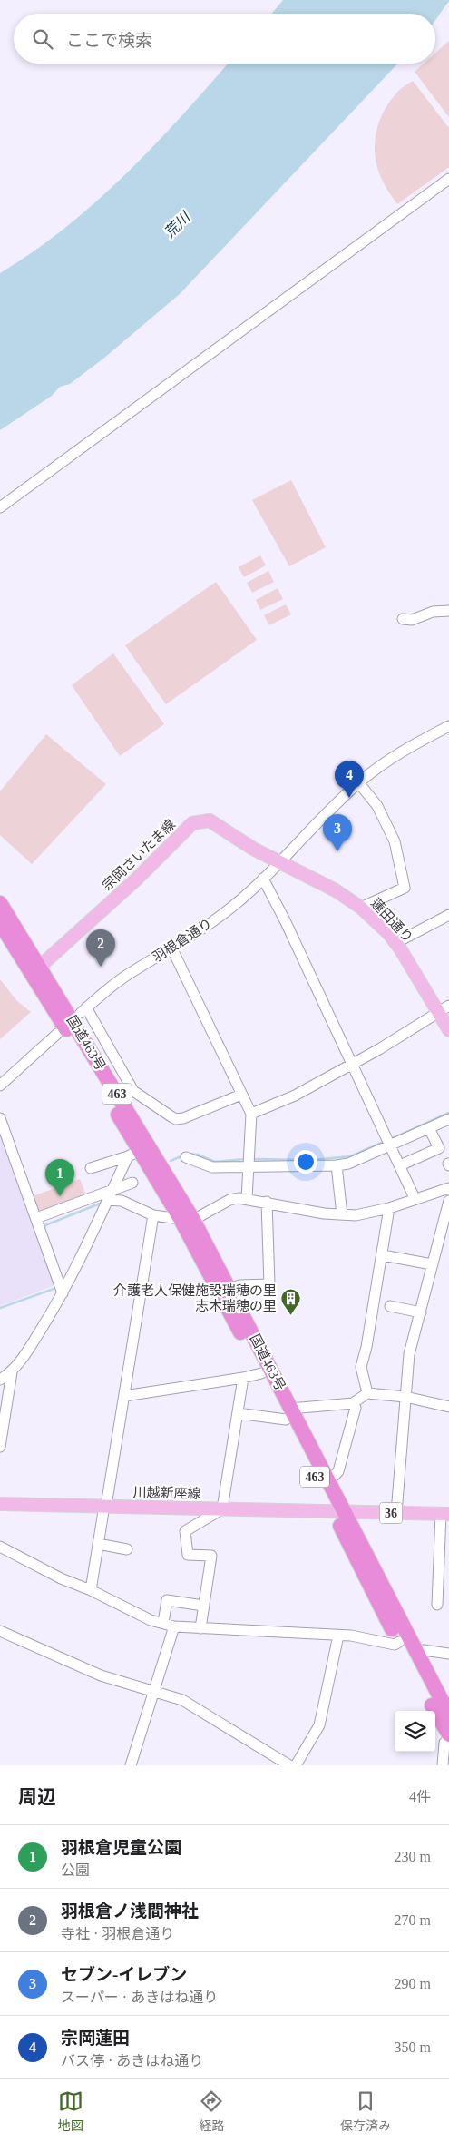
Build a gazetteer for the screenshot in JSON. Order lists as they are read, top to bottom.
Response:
{
  "streets": {
    "highway": ["国道463号", "463"],
    "main road": [
      "宗岡さいたま線",
      "蓮田通り",
      "川越新座線",
      "36"
    ],
    "street": ["羽根倉通り"]
  },
  "crossings": [
    ["宗岡さいたま線", "蓮田通り"],
    ["宗岡さいたま線", "羽根倉通り"],
    ["宗岡さいたま線", "国道463号"],
    ["蓮田通り", "羽根倉通り"],
    ["国道463号", "川越新座線"],
    ["国道463号", "36"],
    ["川越新座線", "36"]
  ],
  "water": ["荒川"],
  "places": {
    "building": ["介護老人保健施設瑞穂の里 志木瑞穂の里"]
  },
  "page": {
    "search": "ここで検索",
    "pins": [
      "4",
      "3",
      "2",
      "1"
    ],
    "heading": ["周辺", "4件"],
    "list": [
      {
        "mark": "1",
        "name": "羽根倉児童公園",
        "note": "公園",
        "value": "230 m"
      },
      {
        "mark": "2",
        "name": "羽根倉ノ浅間神社",
        "note": "寺社 · 羽根倉通り",
        "value": "270 m"
      },
      {
        "mark": "3",
        "name": "セブン-イレブン",
        "note": "スーパー · あきはね通り",
        "value": "290 m"
      },
      {
        "mark": "4",
        "name": "宗岡蓮田",
        "note": "バス停 · あきはね通り",
        "value": "350 m"
      }
    ],
    "nav": ["地図", "経路", "保存済み"]
  }
}
